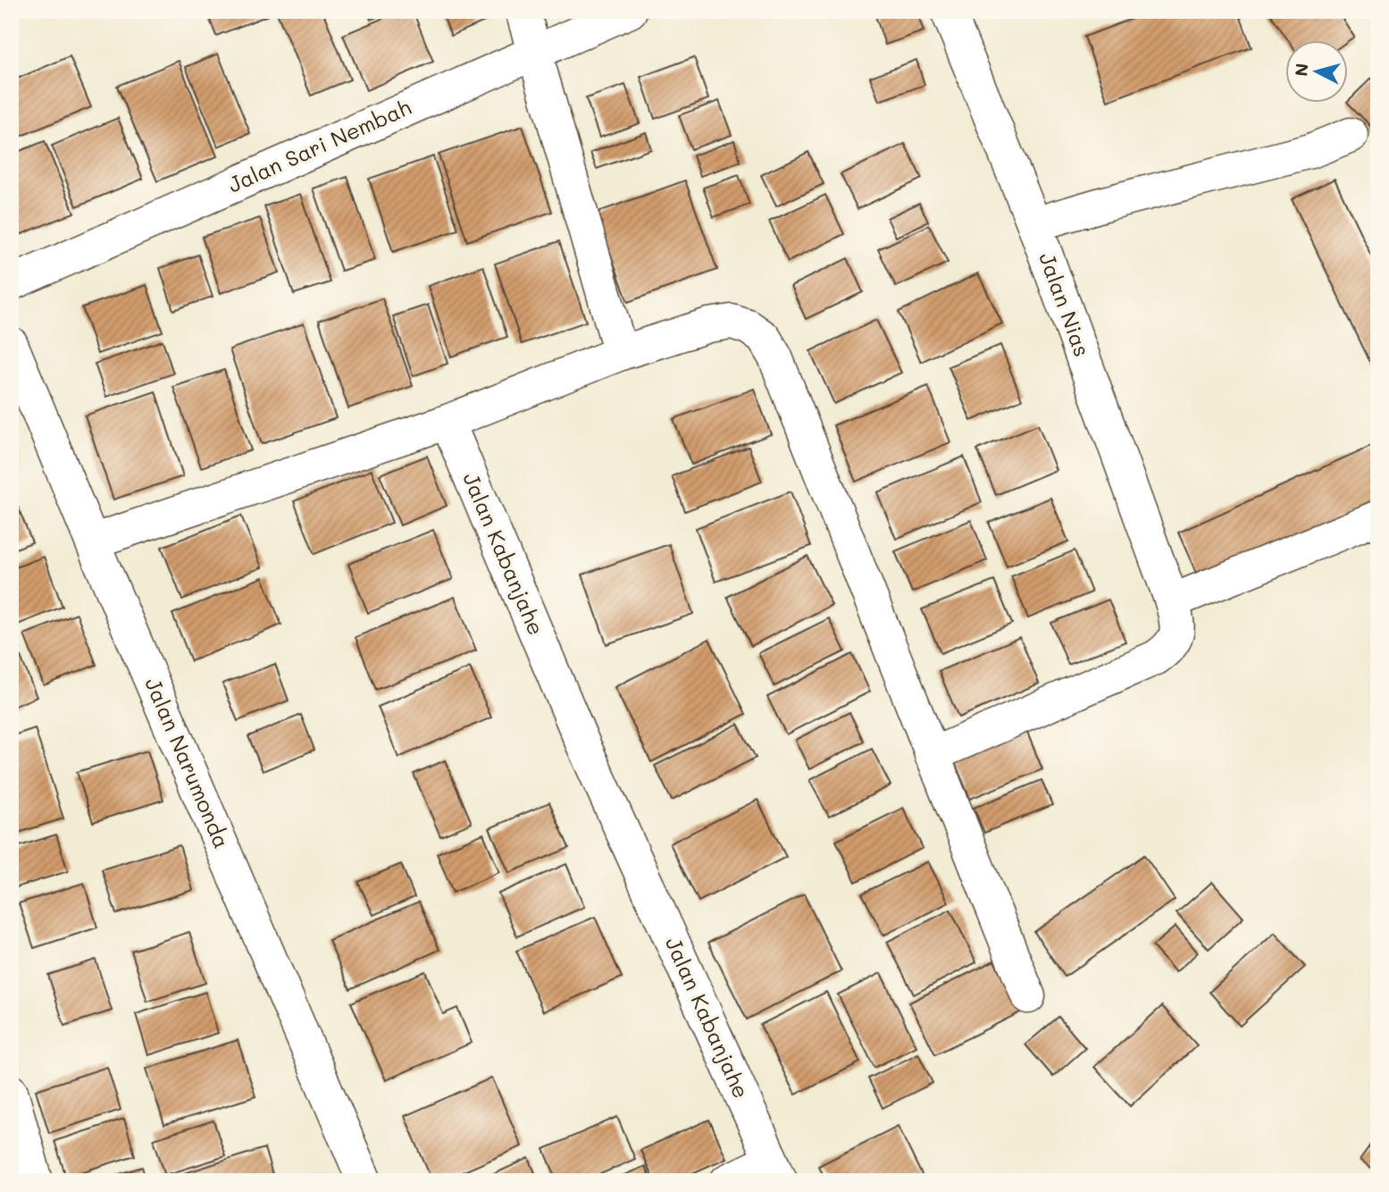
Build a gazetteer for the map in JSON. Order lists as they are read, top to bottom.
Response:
{
  "streets": {
    "street": [
      "Jalan Sari Nembah",
      "Jalan Nias",
      "Jalan Kabanjahe",
      "Jalan Narumonda"
    ]
  },
  "north": "left"
}
